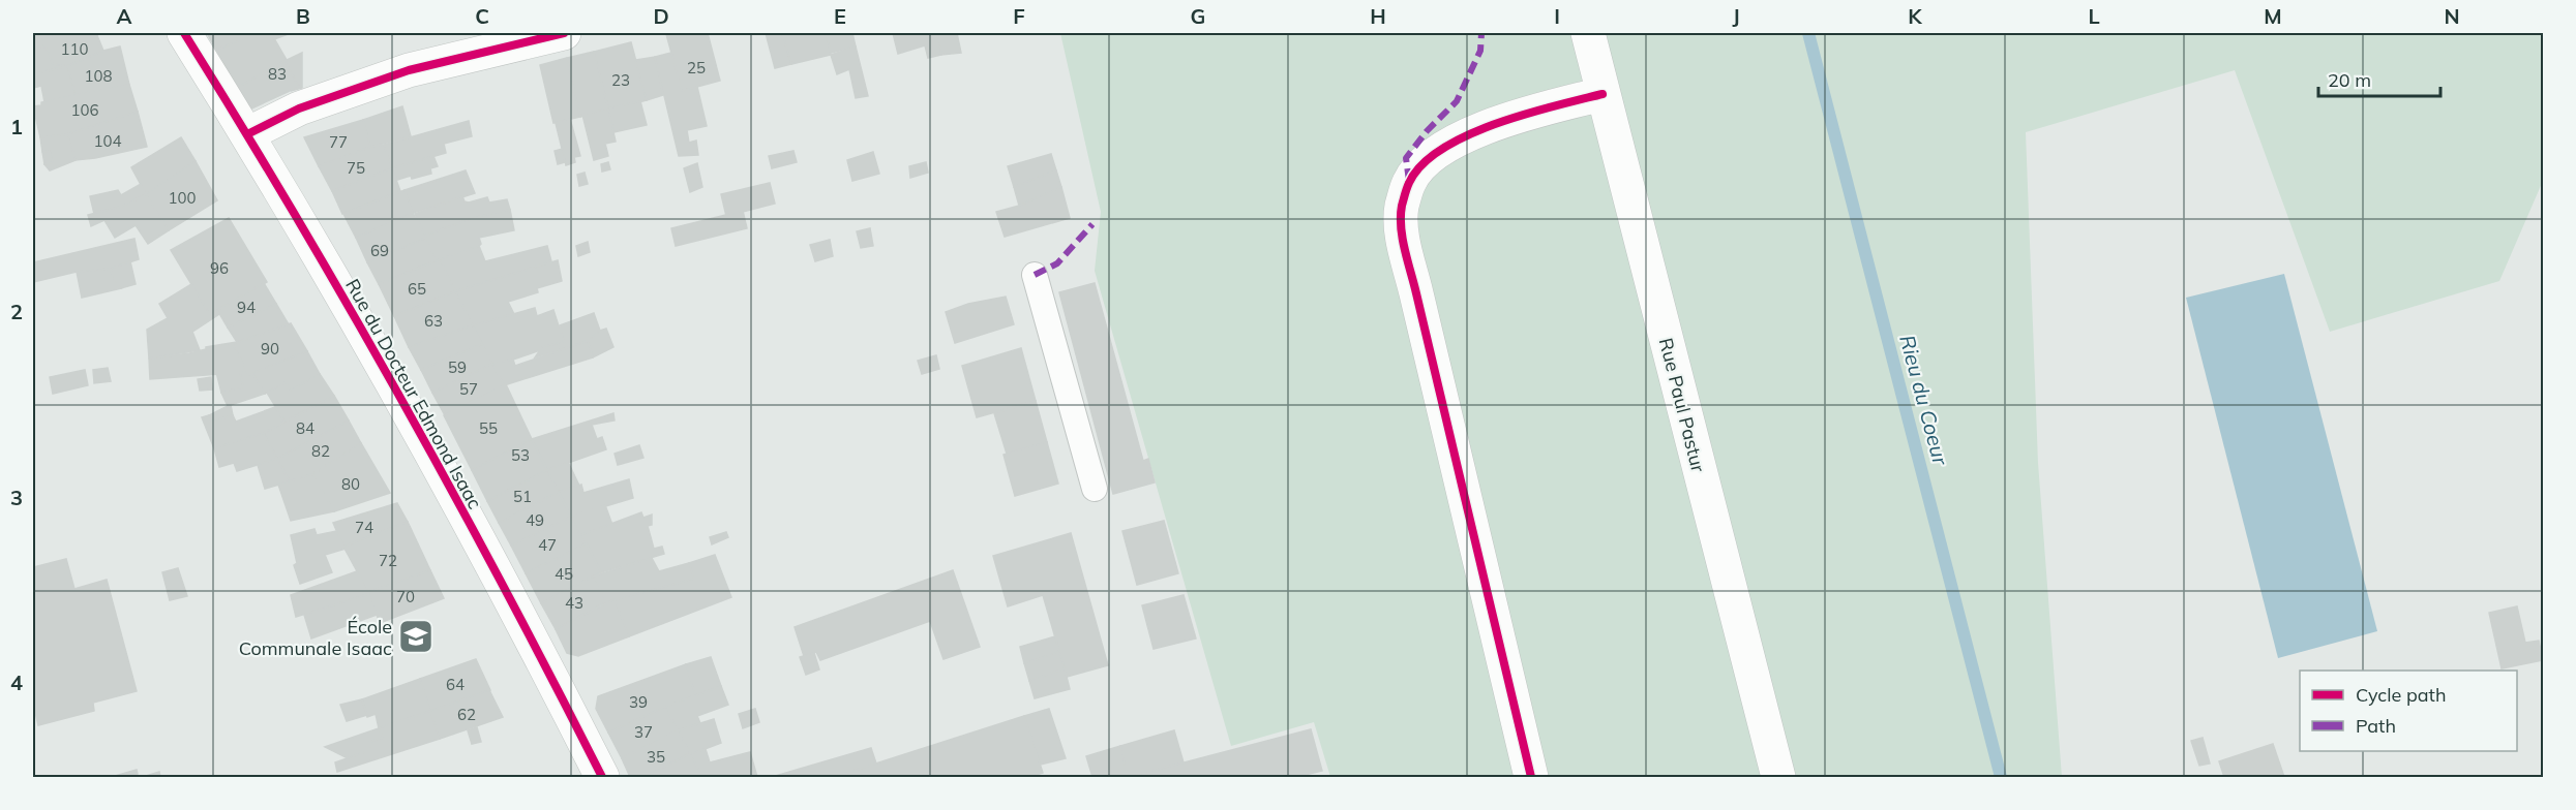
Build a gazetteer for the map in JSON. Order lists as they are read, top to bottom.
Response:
{
  "streets": {
    "street": ["Rue du Docteur Edmond Isaac", "Rue Paul Pastur"]
  },
  "water": ["Rieu du Coeur"],
  "places": {
    "school or university": ["École Communale Isaac"]
  },
  "house_numbers": [
    "110",
    "25",
    "83",
    "108",
    "23",
    "106",
    "104",
    "77",
    "75",
    "100",
    "69",
    "96",
    "65",
    "94",
    "63",
    "90",
    "59",
    "57",
    "84",
    "55",
    "82",
    "53",
    "80",
    "51",
    "49",
    "74",
    "47",
    "72",
    "45",
    "70",
    "43",
    "64",
    "39",
    "62",
    "37",
    "35"
  ],
  "legend": ["Cycle path", "Path"],
  "scale_bar": "20 m",
  "grid": {
    "columns": [
      "A",
      "B",
      "C",
      "D",
      "E",
      "F",
      "G",
      "H",
      "I",
      "J",
      "K",
      "L",
      "M",
      "N"
    ],
    "rows": [
      "1",
      "2",
      "3",
      "4"
    ]
  }
}
